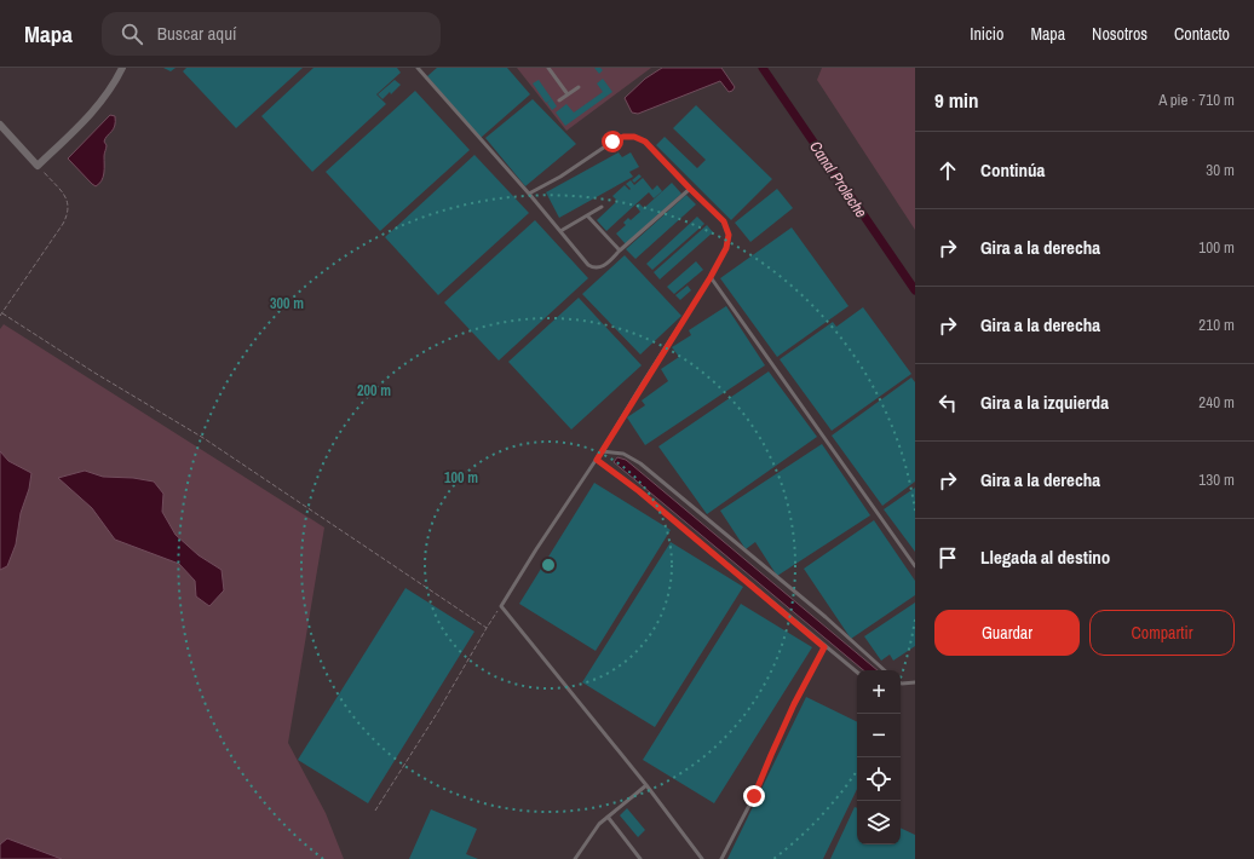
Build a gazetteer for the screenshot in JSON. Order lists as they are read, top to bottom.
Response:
{
  "water": ["Canal Proleche"],
  "page": {
    "header": "Mapa",
    "search": "Buscar aquí",
    "nav": [
      "Inicio",
      "Mapa",
      "Nosotros",
      "Contacto"
    ],
    "heading": ["9 min", "A pie · 710 m"],
    "list": [
      ["Continúa", "30 m"],
      ["Gira a la derecha", "100 m"],
      ["Gira a la derecha", "210 m"],
      ["Gira a la izquierda", "240 m"],
      ["Gira a la derecha", "130 m"],
      "Llegada al destino"
    ],
    "buttons": ["Guardar", "Compartir"],
    "map_buttons": ["+", "−"]
  },
  "rings": ["300 m", "200 m", "100 m"]
}
